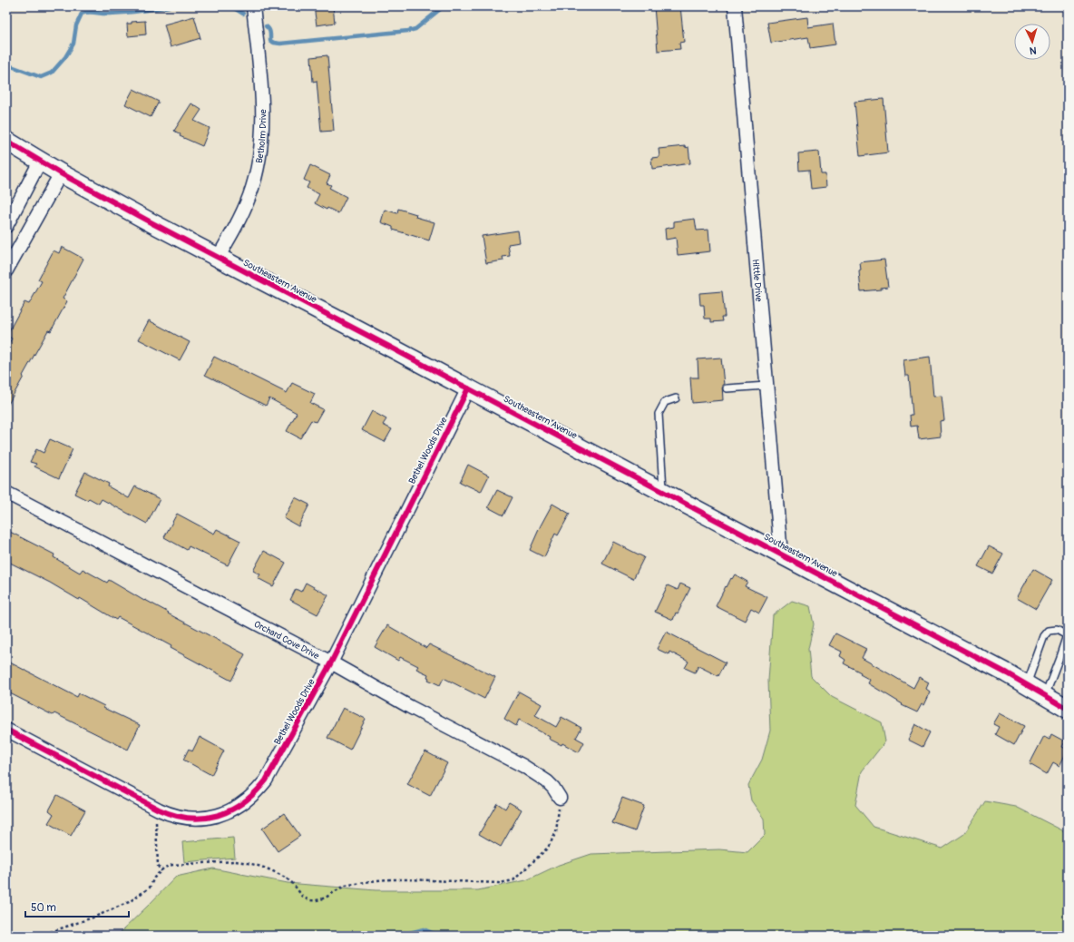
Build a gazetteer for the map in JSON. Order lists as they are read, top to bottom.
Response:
{
  "streets": {
    "street": [
      "Betholm Drive",
      "Southeastern Avenue",
      "Hittle Drive",
      "Bethel Woods Drive",
      "Orchard Cove Drive"
    ]
  },
  "crossings": [
    ["Betholm Drive", "Southeastern Avenue"],
    ["Southeastern Avenue", "Hittle Drive"],
    ["Southeastern Avenue", "Bethel Woods Drive"],
    ["Bethel Woods Drive", "Orchard Cove Drive"]
  ],
  "scale_bar": "50 m",
  "north": "bottom"
}
